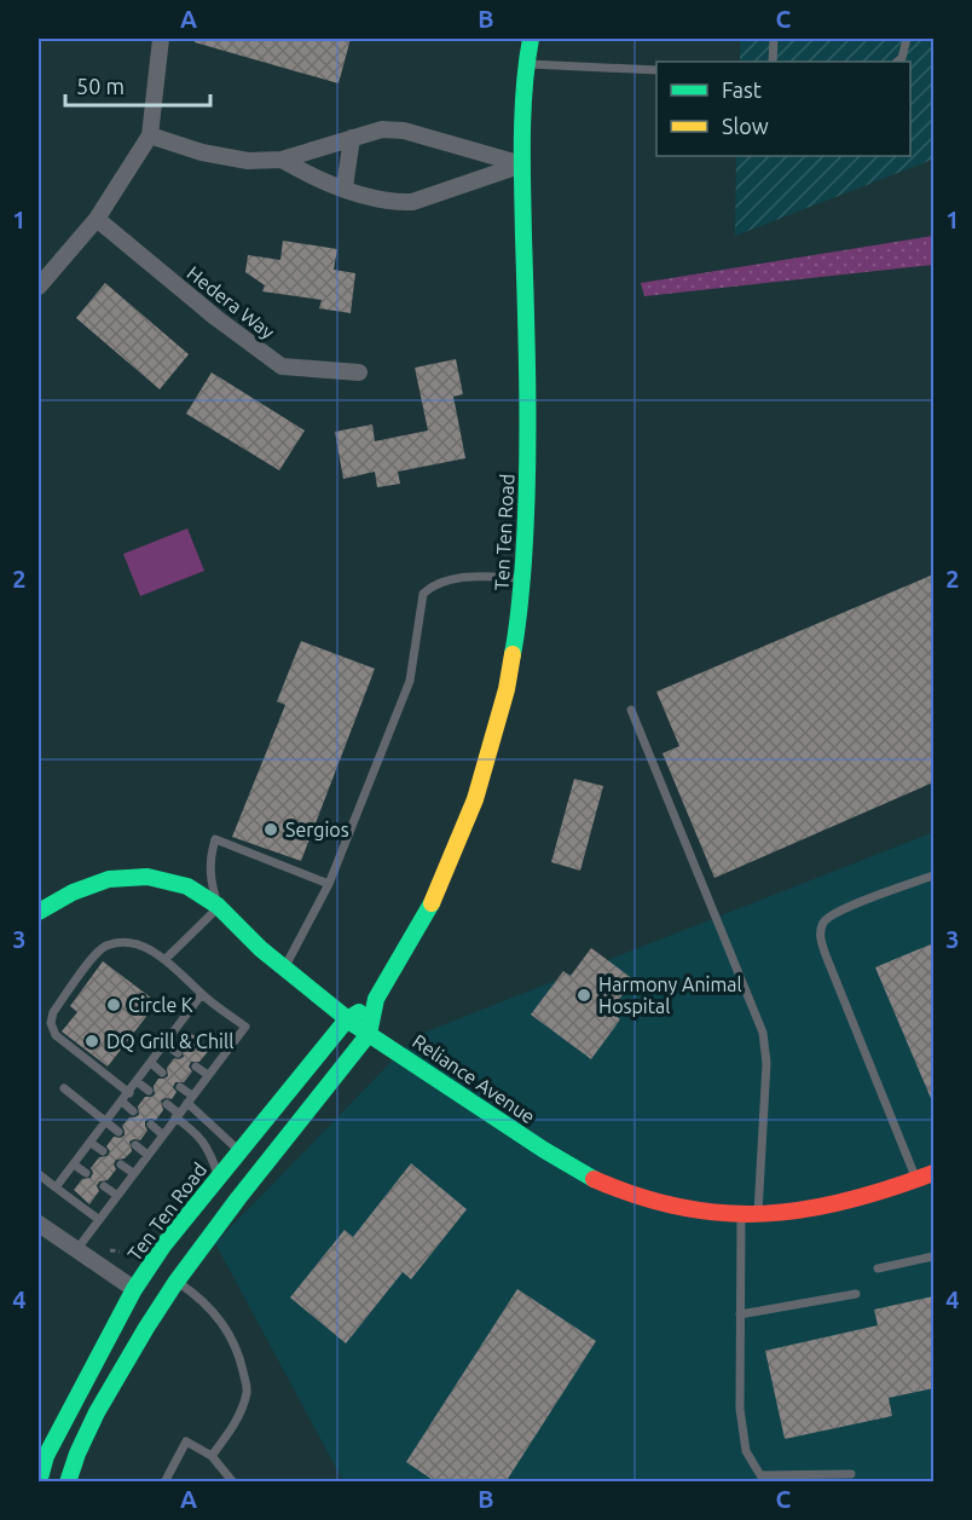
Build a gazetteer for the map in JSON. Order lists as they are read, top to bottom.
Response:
{
  "streets": {
    "main road": ["Ten Ten Road", "Reliance Avenue"],
    "street": ["Hedera Way"]
  },
  "crossings": [
    ["Ten Ten Road", "Reliance Avenue"]
  ],
  "places": [
    "Sergios",
    "Harmony Animal Hospital",
    "Circle K",
    "DQ Grill & Chill"
  ],
  "legend": ["Fast", "Slow"],
  "scale_bar": "50 m",
  "grid": {
    "columns": ["A", "B", "C"],
    "rows": [
      "1",
      "2",
      "3",
      "4"
    ]
  }
}
